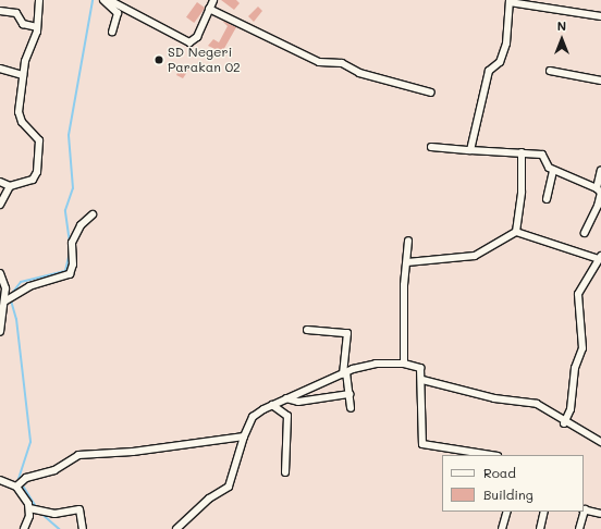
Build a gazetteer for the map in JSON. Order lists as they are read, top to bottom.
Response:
{
  "places": ["SD Negeri Parakan 02"],
  "legend": ["Road", "Building"],
  "north": "top"
}
